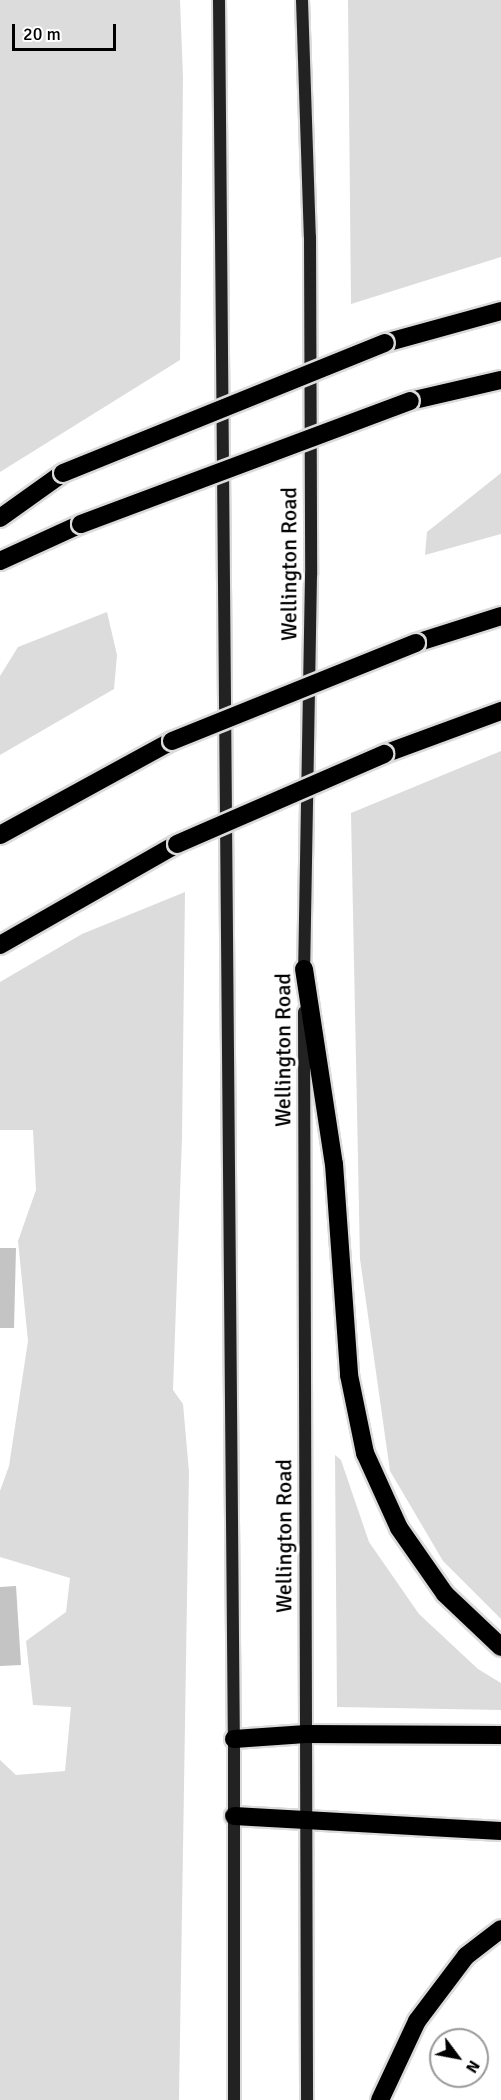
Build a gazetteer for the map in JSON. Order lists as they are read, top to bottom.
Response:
{
  "streets": {
    "main road": ["Wellington Road"]
  },
  "scale_bar": "20 m",
  "north": "bottom right"
}
